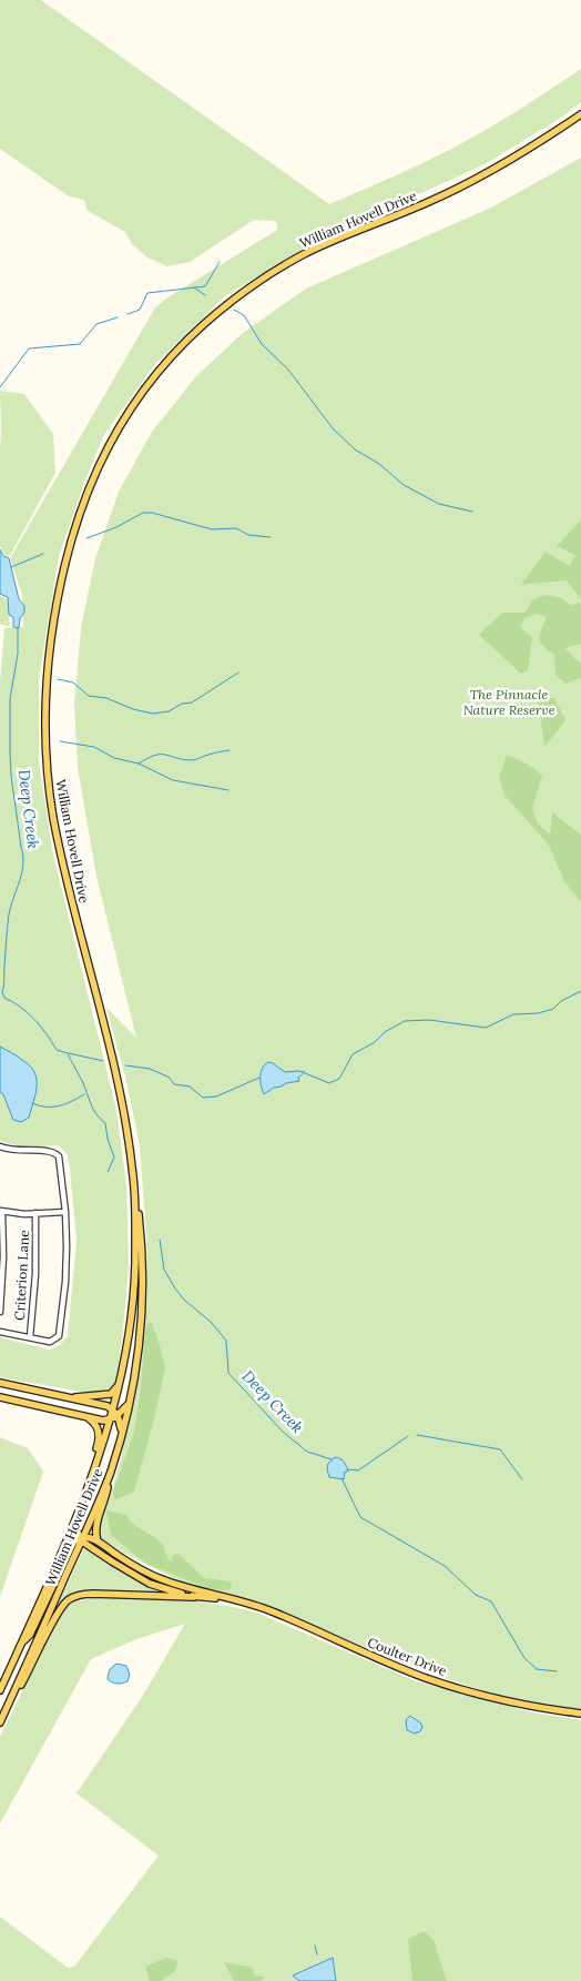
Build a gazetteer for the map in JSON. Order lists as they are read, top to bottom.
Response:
{
  "streets": {
    "main road": ["William Hovell Drive", "Coulter Drive"],
    "street": ["Criterion Lane"]
  },
  "crossings": [
    ["William Hovell Drive", "Coulter Drive"]
  ],
  "water": ["Deep Creek"],
  "parks": ["The Pinnacle Nature Reserve"]
}
